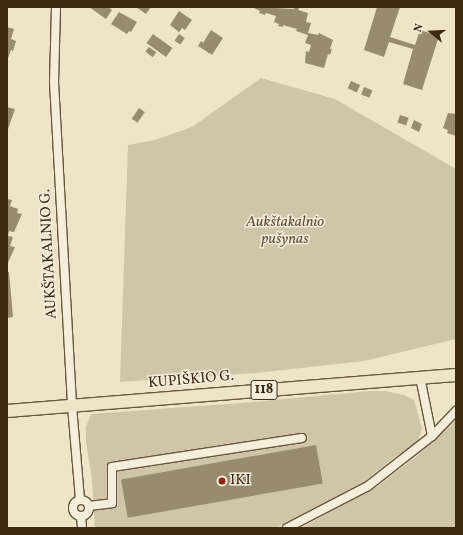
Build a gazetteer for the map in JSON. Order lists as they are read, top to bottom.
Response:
{
  "streets": {
    "main road": ["KUPIŠKIO G.", "118"],
    "street": ["AUKŠTAKALNIO G."]
  },
  "crossings": [
    ["AUKŠTAKALNIO G.", "KUPIŠKIO G."],
    ["AUKŠTAKALNIO G.", "118"],
    ["KUPIŠKIO G.", "118"]
  ],
  "parks": ["Aukštakalnio pušynas"],
  "places": ["IKI"],
  "north": "left"
}
